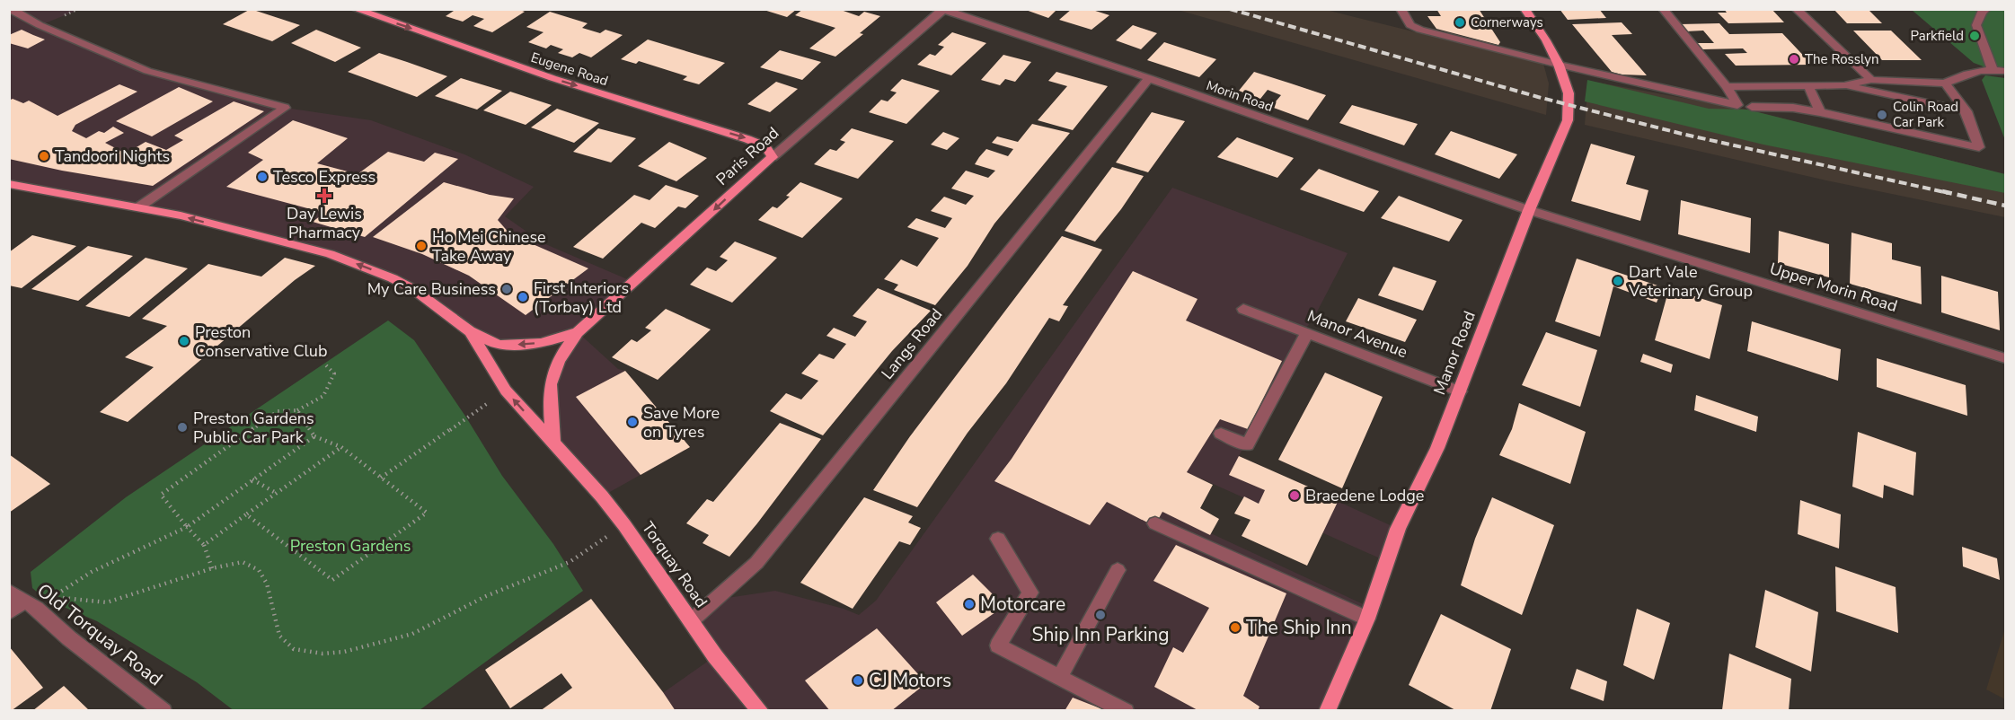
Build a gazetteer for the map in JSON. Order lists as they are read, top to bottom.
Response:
{
  "streets": {
    "main road": [
      "Eugene Road",
      "Paris Road",
      "Manor Road",
      "Torquay Road"
    ],
    "street": [
      "Morin Road",
      "Upper Morin Road",
      "Manor Avenue",
      "Langs Road",
      "Old Torquay Road"
    ]
  },
  "crossings": [
    ["Eugene Road", "Paris Road"],
    ["Morin Road", "Paris Road"],
    ["Morin Road", "Upper Morin Road"],
    ["Morin Road", "Langs Road"],
    ["Morin Road", "Manor Road"],
    ["Paris Road", "Torquay Road"],
    ["Upper Morin Road", "Manor Road"],
    ["Manor Avenue", "Manor Road"],
    ["Langs Road", "Torquay Road"]
  ],
  "one_way": ["Eugene Road", "Paris Road"],
  "parks": ["Preston Gardens"],
  "places": {
    "other": [
      "Cornerways",
      "Parkfield",
      "The Rosslyn",
      "Colin Road Car Park",
      "Tandoori Nights",
      "Tesco Express",
      "Ho Mei Chinese Take Away",
      "Dart Vale Veterinary Group",
      "My Care Business",
      "First Interiors (Torbay) Ltd",
      "Preston Conservative Club",
      "Save More on Tyres",
      "Preston Gardens Public Car Park",
      "Braedene Lodge",
      "Motorcare",
      "Ship Inn Parking",
      "The Ship Inn",
      "CJ Motors"
    ],
    "health": ["Day Lewis Pharmacy"]
  }
}
